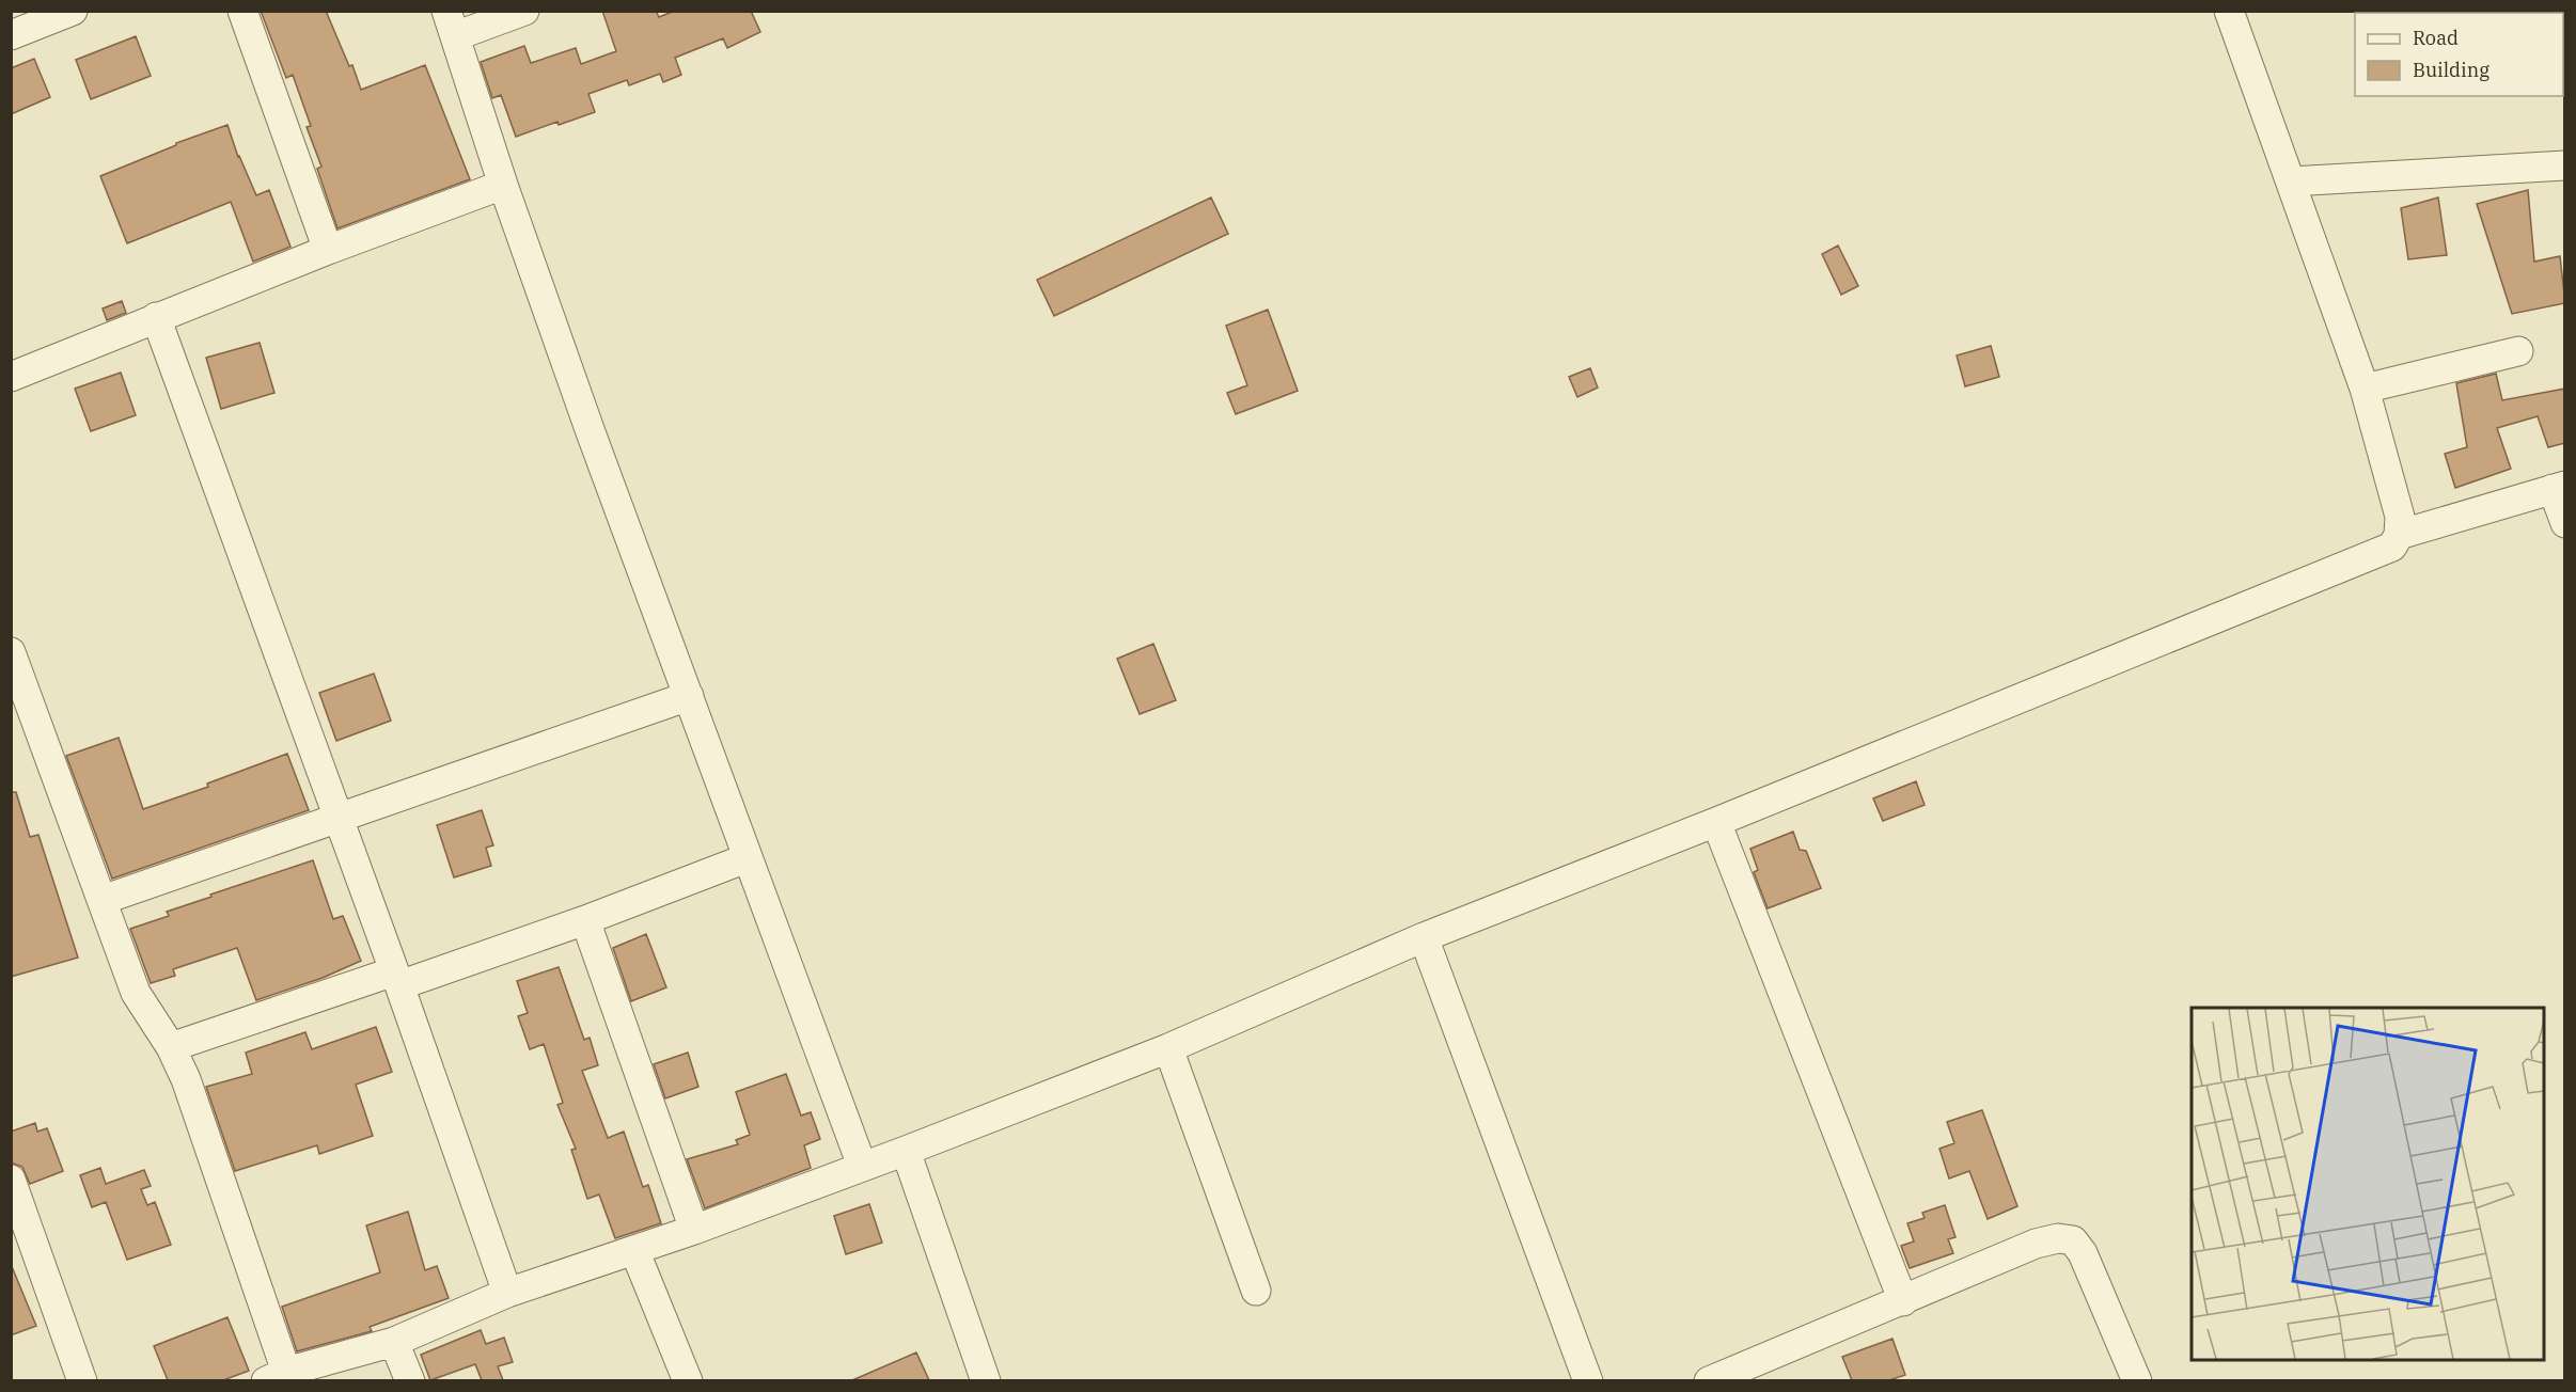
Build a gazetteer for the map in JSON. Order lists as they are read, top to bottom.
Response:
{
  "legend": ["Road", "Building"]
}
